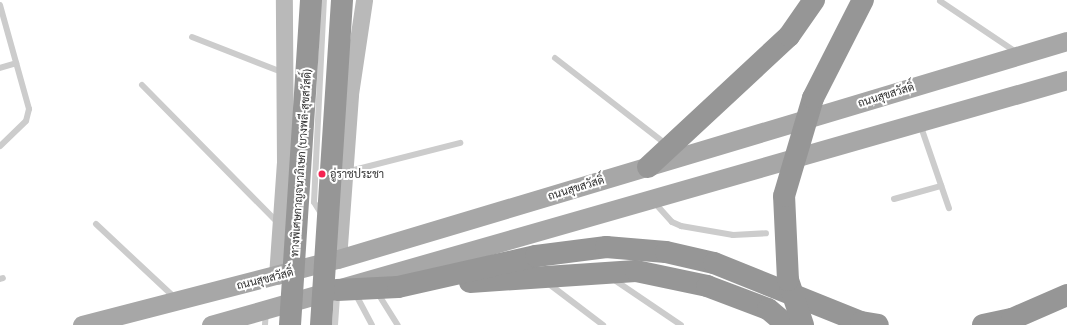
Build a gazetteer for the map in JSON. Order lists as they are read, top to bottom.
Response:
{
  "streets": {
    "highway": ["ทางพิเศษกาญจนาภิเษก (บางพลี-สุขสวัสดิ์)"],
    "main road": ["ถนนสุขสวัสดิ์"]
  },
  "places": ["อู่ราชประชา"]
}
